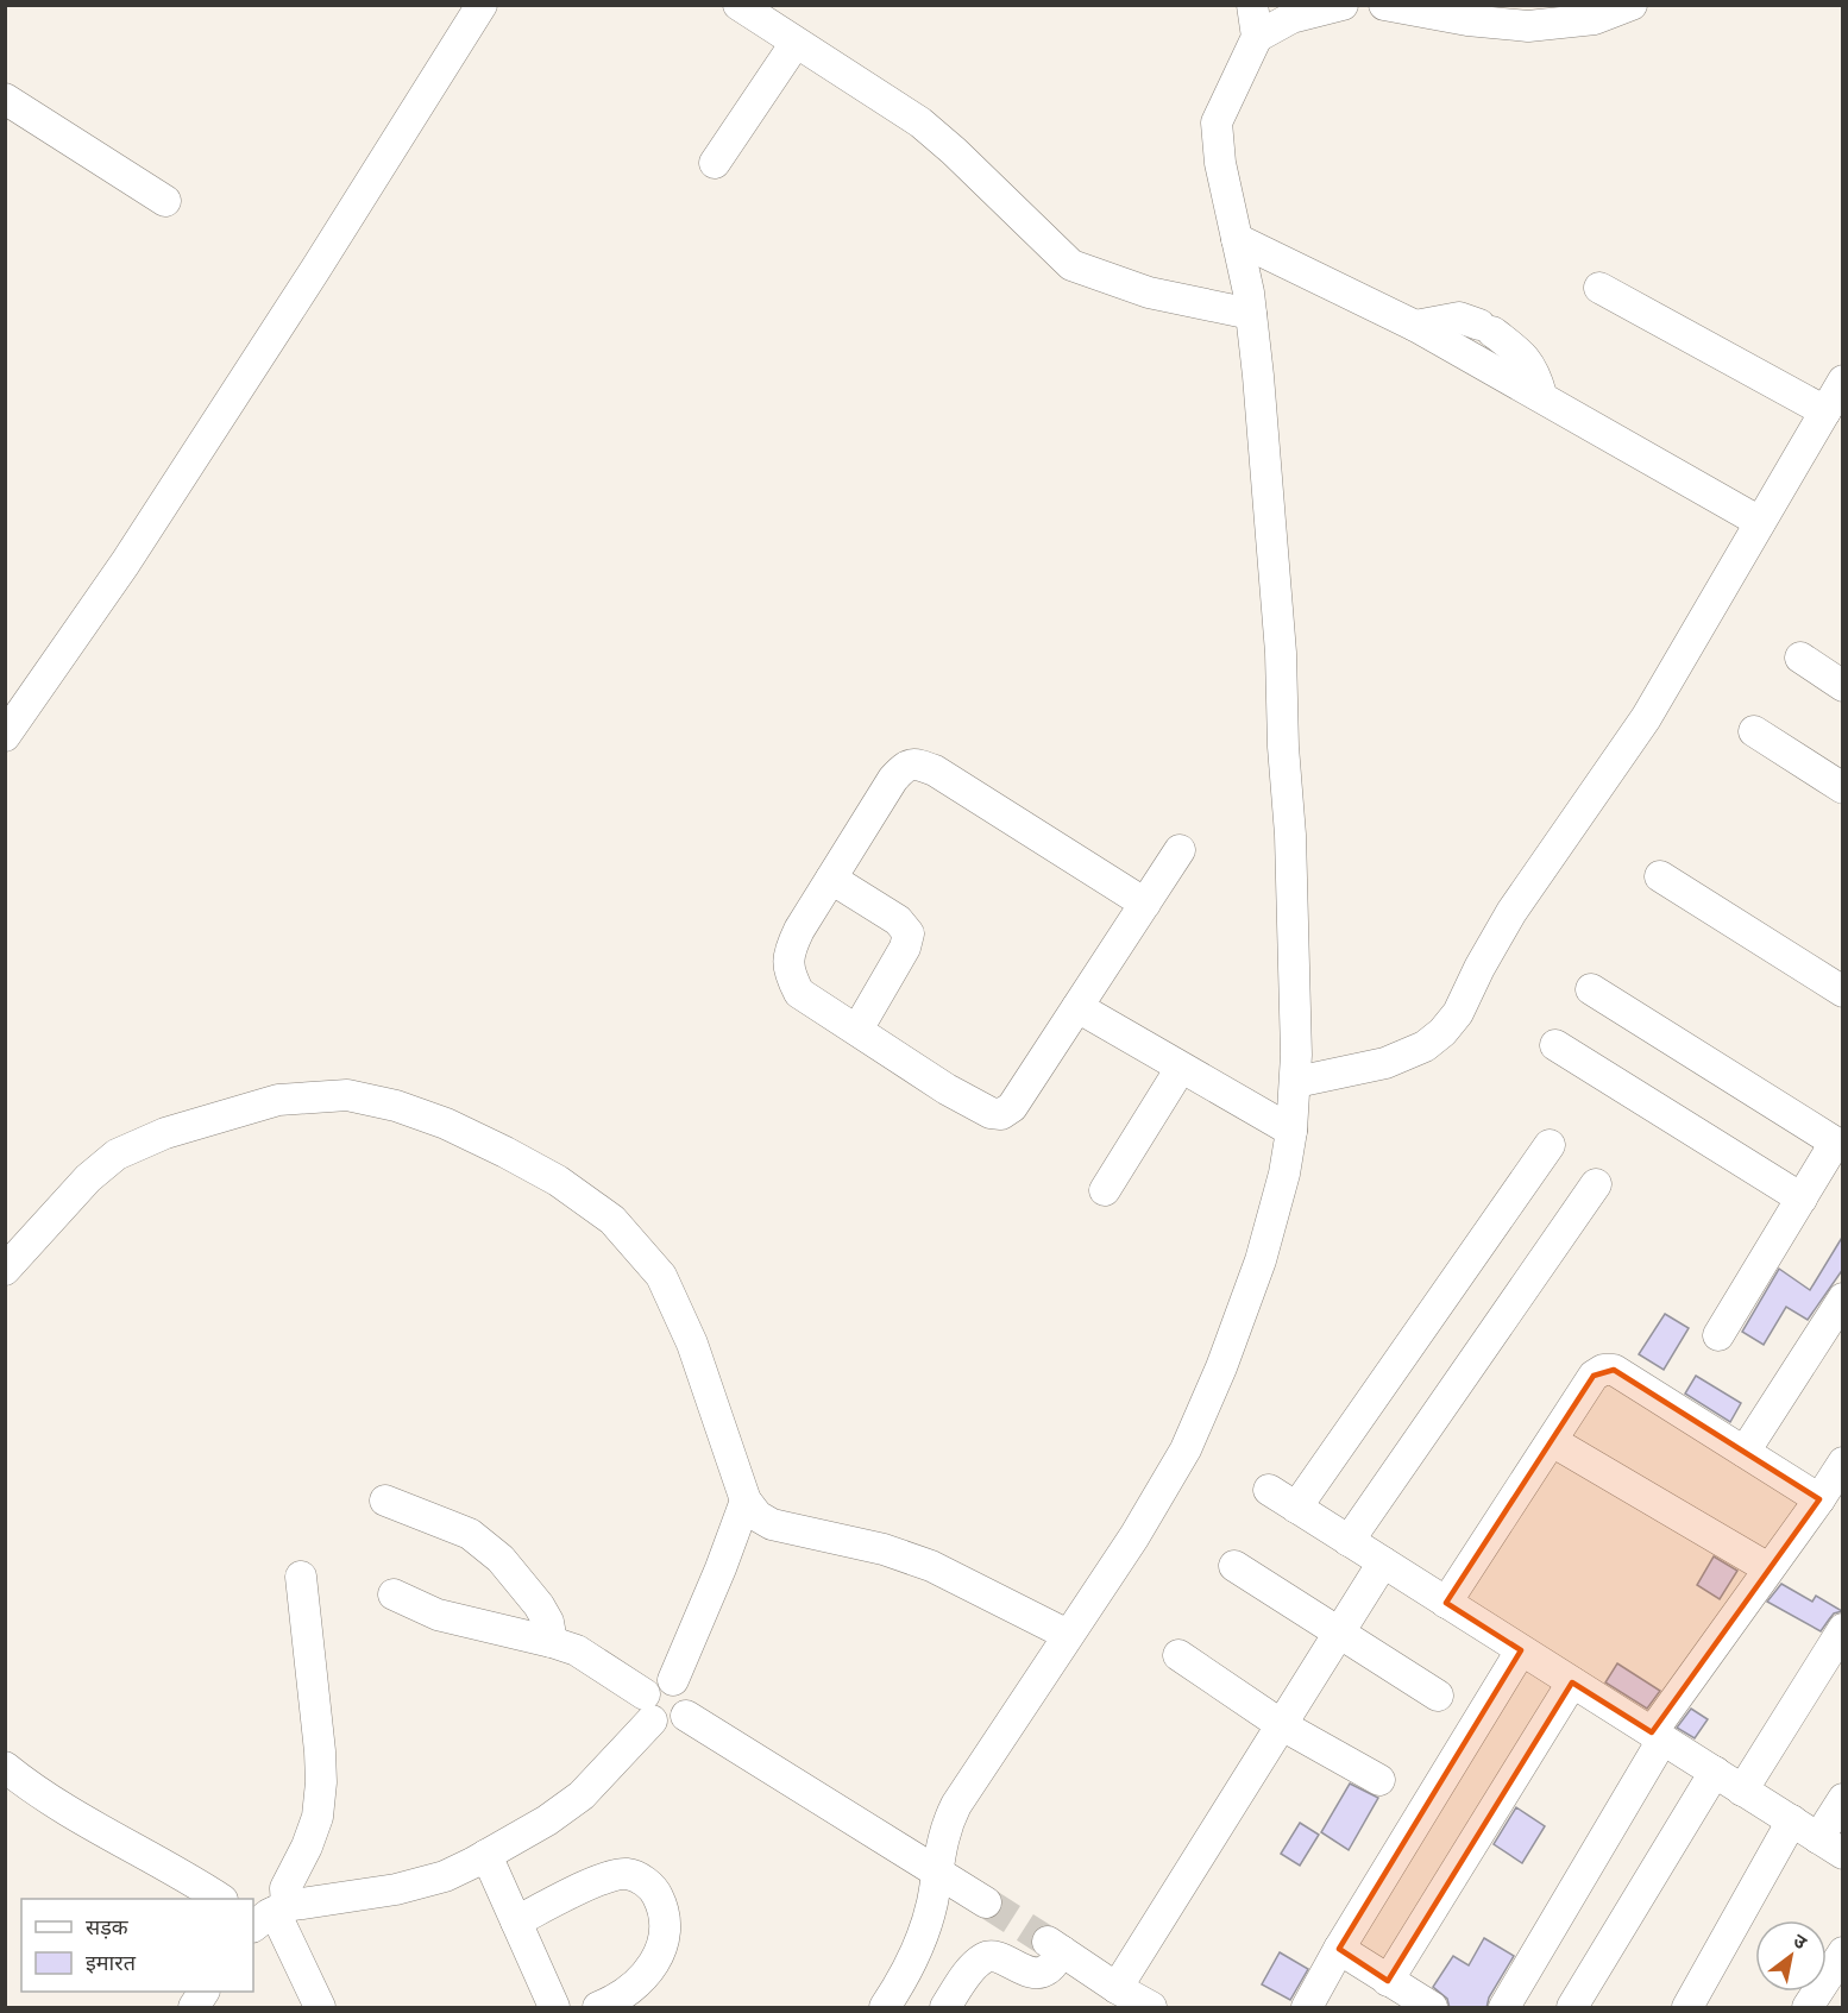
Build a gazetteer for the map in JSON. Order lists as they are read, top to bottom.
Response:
{
  "legend": ["सड़क", "इमारत"],
  "north": "top right"
}
